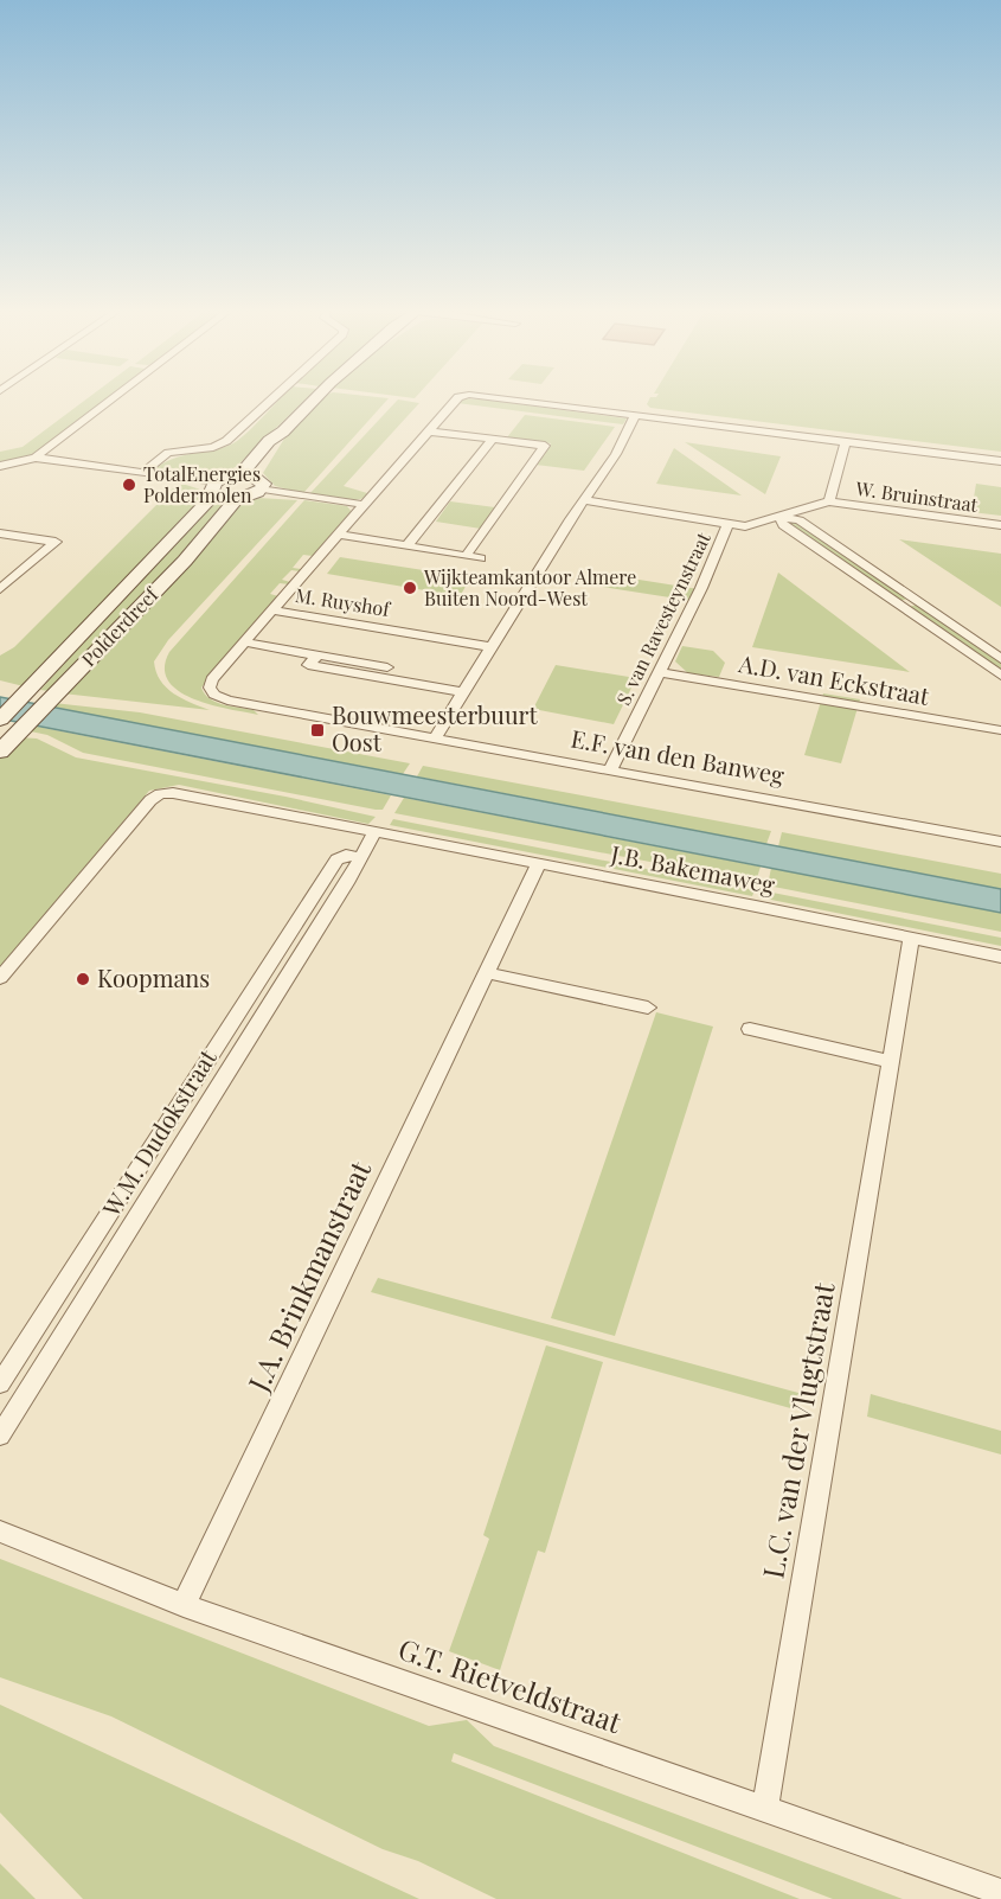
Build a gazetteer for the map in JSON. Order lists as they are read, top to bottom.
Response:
{
  "streets": {
    "main road": ["Polderdreef"],
    "street": [
      "W. Bruinstraat",
      "M. Ruyshof",
      "S. van Ravesteynstraat",
      "A.D. van Eckstraat",
      "E.F. van den Banweg",
      "J.B. Bakemaweg",
      "W.M. Dudokstraat",
      "J.A. Brinkmanstraat",
      "L.C. van der Vlugtstraat",
      "G.T. Rietveldstraat"
    ]
  },
  "crossings": [
    ["W. Bruinstraat", "S. van Ravesteynstraat"],
    ["M. Ruyshof", "E.F. van den Banweg"],
    ["S. van Ravesteynstraat", "A.D. van Eckstraat"],
    ["S. van Ravesteynstraat", "E.F. van den Banweg"],
    ["J.B. Bakemaweg", "W.M. Dudokstraat"],
    ["J.B. Bakemaweg", "J.A. Brinkmanstraat"],
    ["J.B. Bakemaweg", "L.C. van der Vlugtstraat"],
    ["J.A. Brinkmanstraat", "G.T. Rietveldstraat"],
    ["L.C. van der Vlugtstraat", "G.T. Rietveldstraat"]
  ],
  "places": {
    "other": ["TotalEnergies Poldermolen", "Wijkteamkantoor Almere Buiten Noord-West", "Koopmans"],
    "transit": ["Bouwmeesterbuurt Oost"]
  }
}
